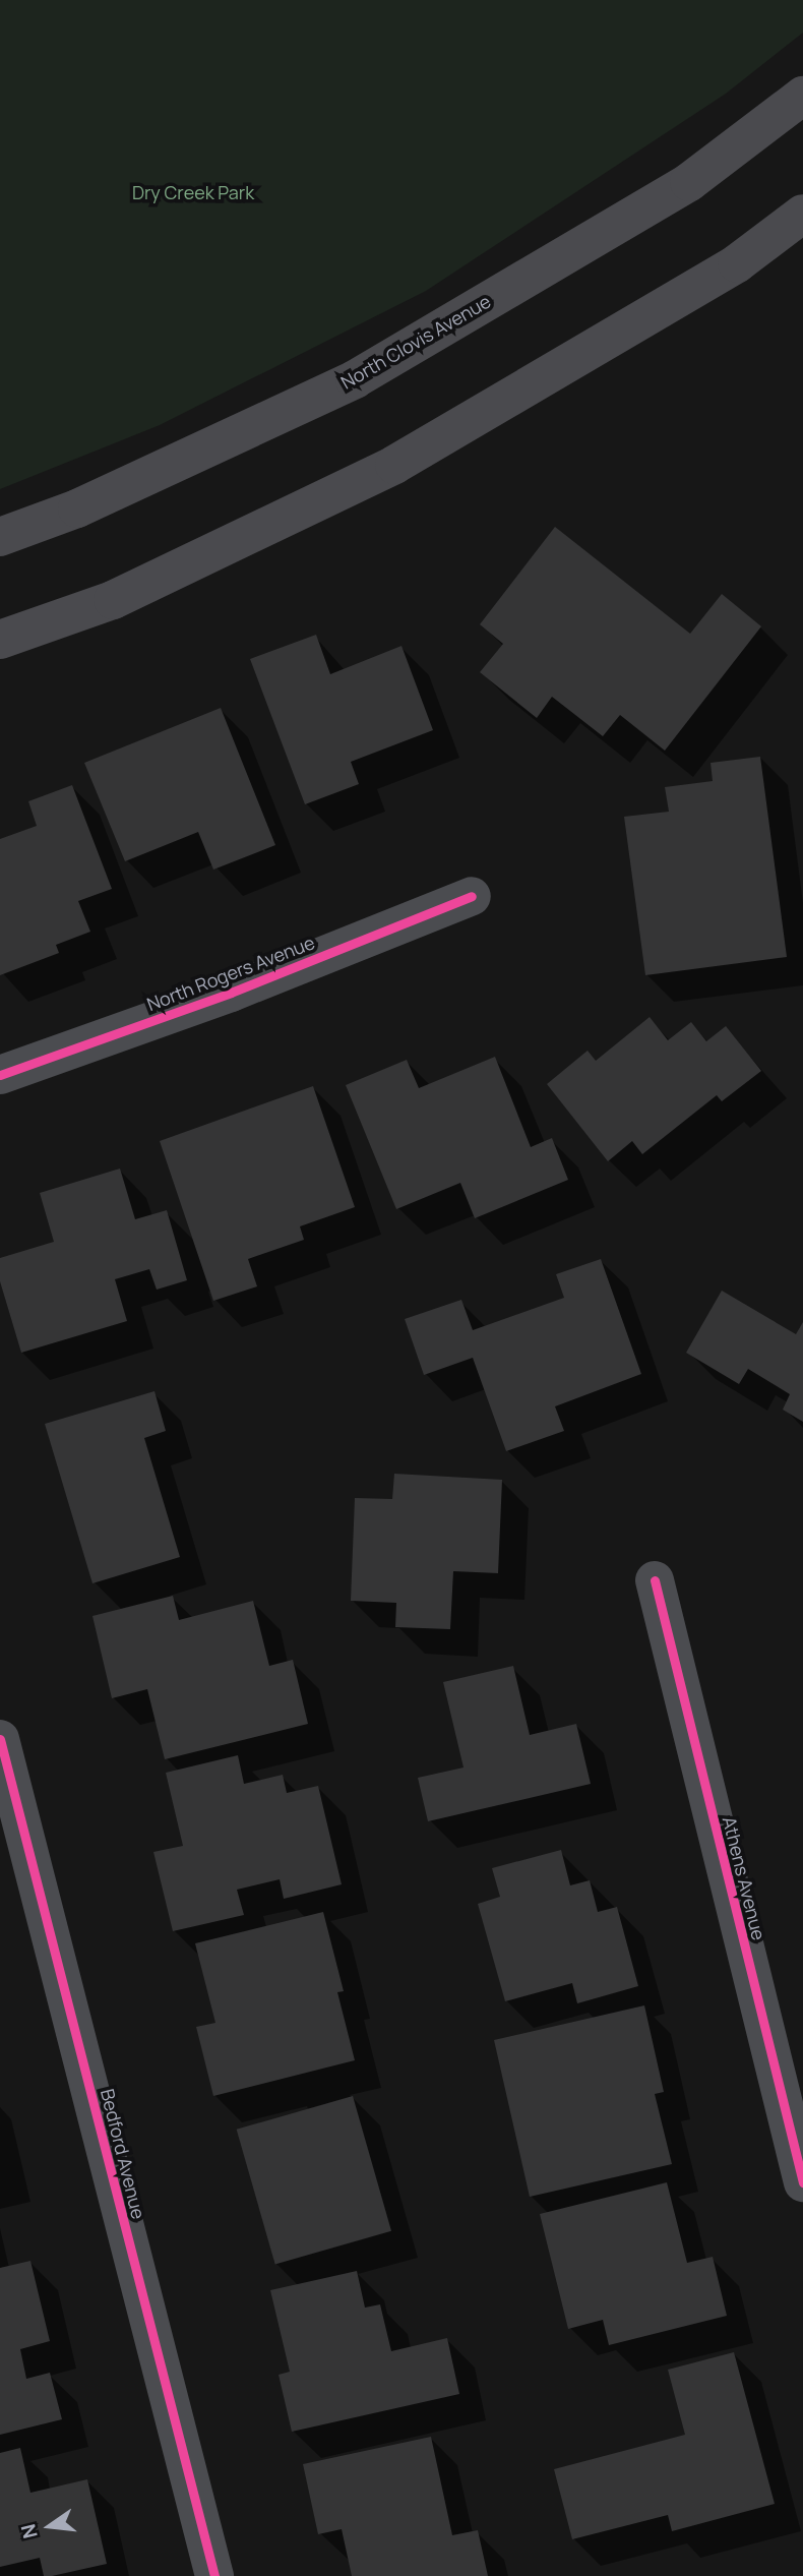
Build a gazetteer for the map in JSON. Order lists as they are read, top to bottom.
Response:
{
  "streets": {
    "main road": ["North Clovis Avenue"],
    "street": ["North Rogers Avenue", "Athens Avenue", "Bedford Avenue"]
  },
  "parks": ["Dry Creek Park"],
  "north": "left"
}
